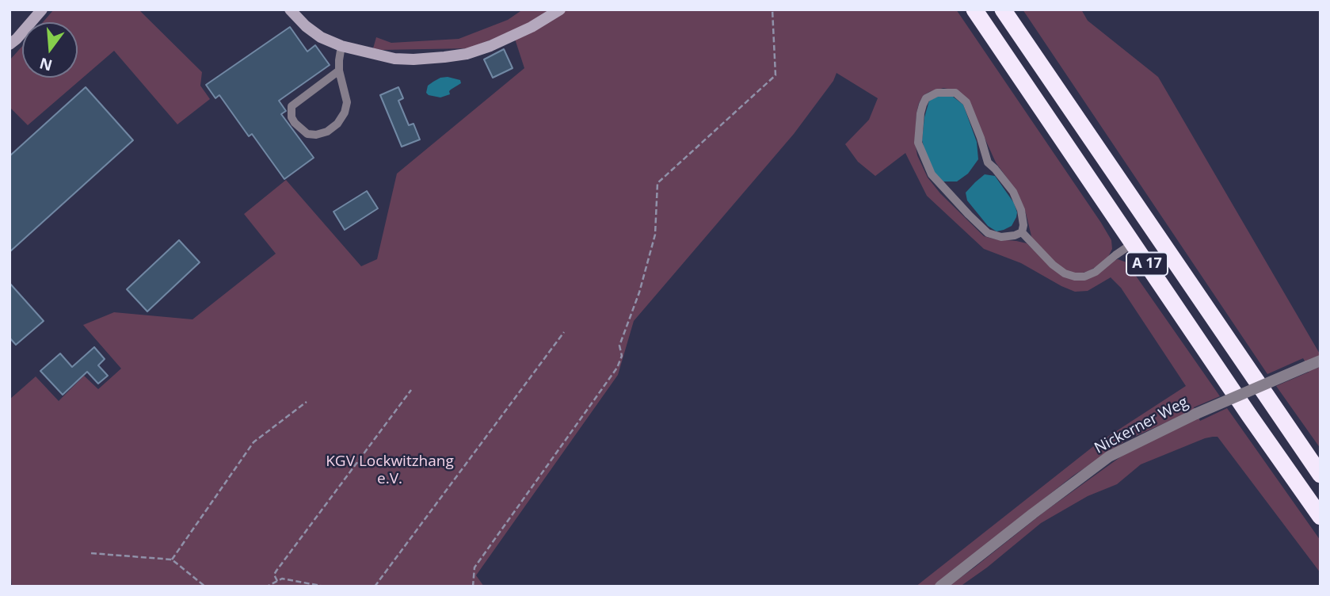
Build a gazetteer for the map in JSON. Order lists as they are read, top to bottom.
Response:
{
  "streets": {
    "highway": ["A 17"],
    "street": ["Nickerner Weg"]
  },
  "parks": ["KGV Lockwitzhang e.V."],
  "north": "bottom"
}
